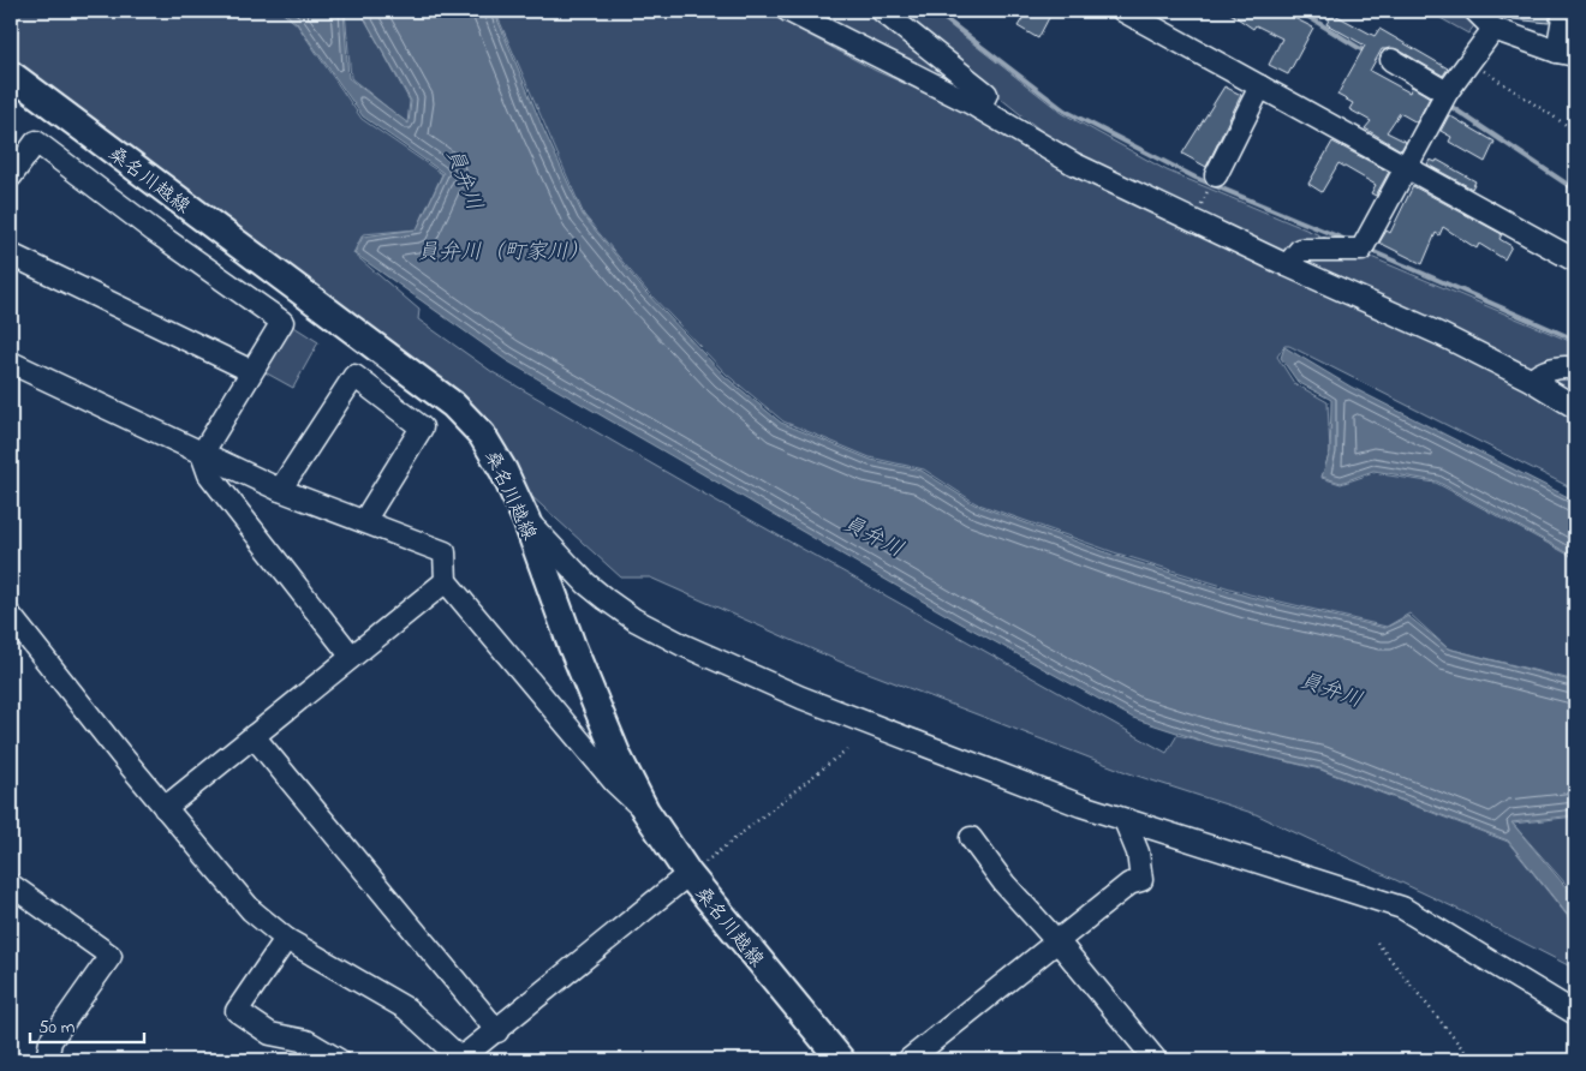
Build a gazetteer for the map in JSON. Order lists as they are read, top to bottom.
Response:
{
  "streets": {
    "main road": ["桑名川越線"]
  },
  "water": ["員弁川", "員弁川（町家川）"],
  "scale_bar": "50 m"
}
